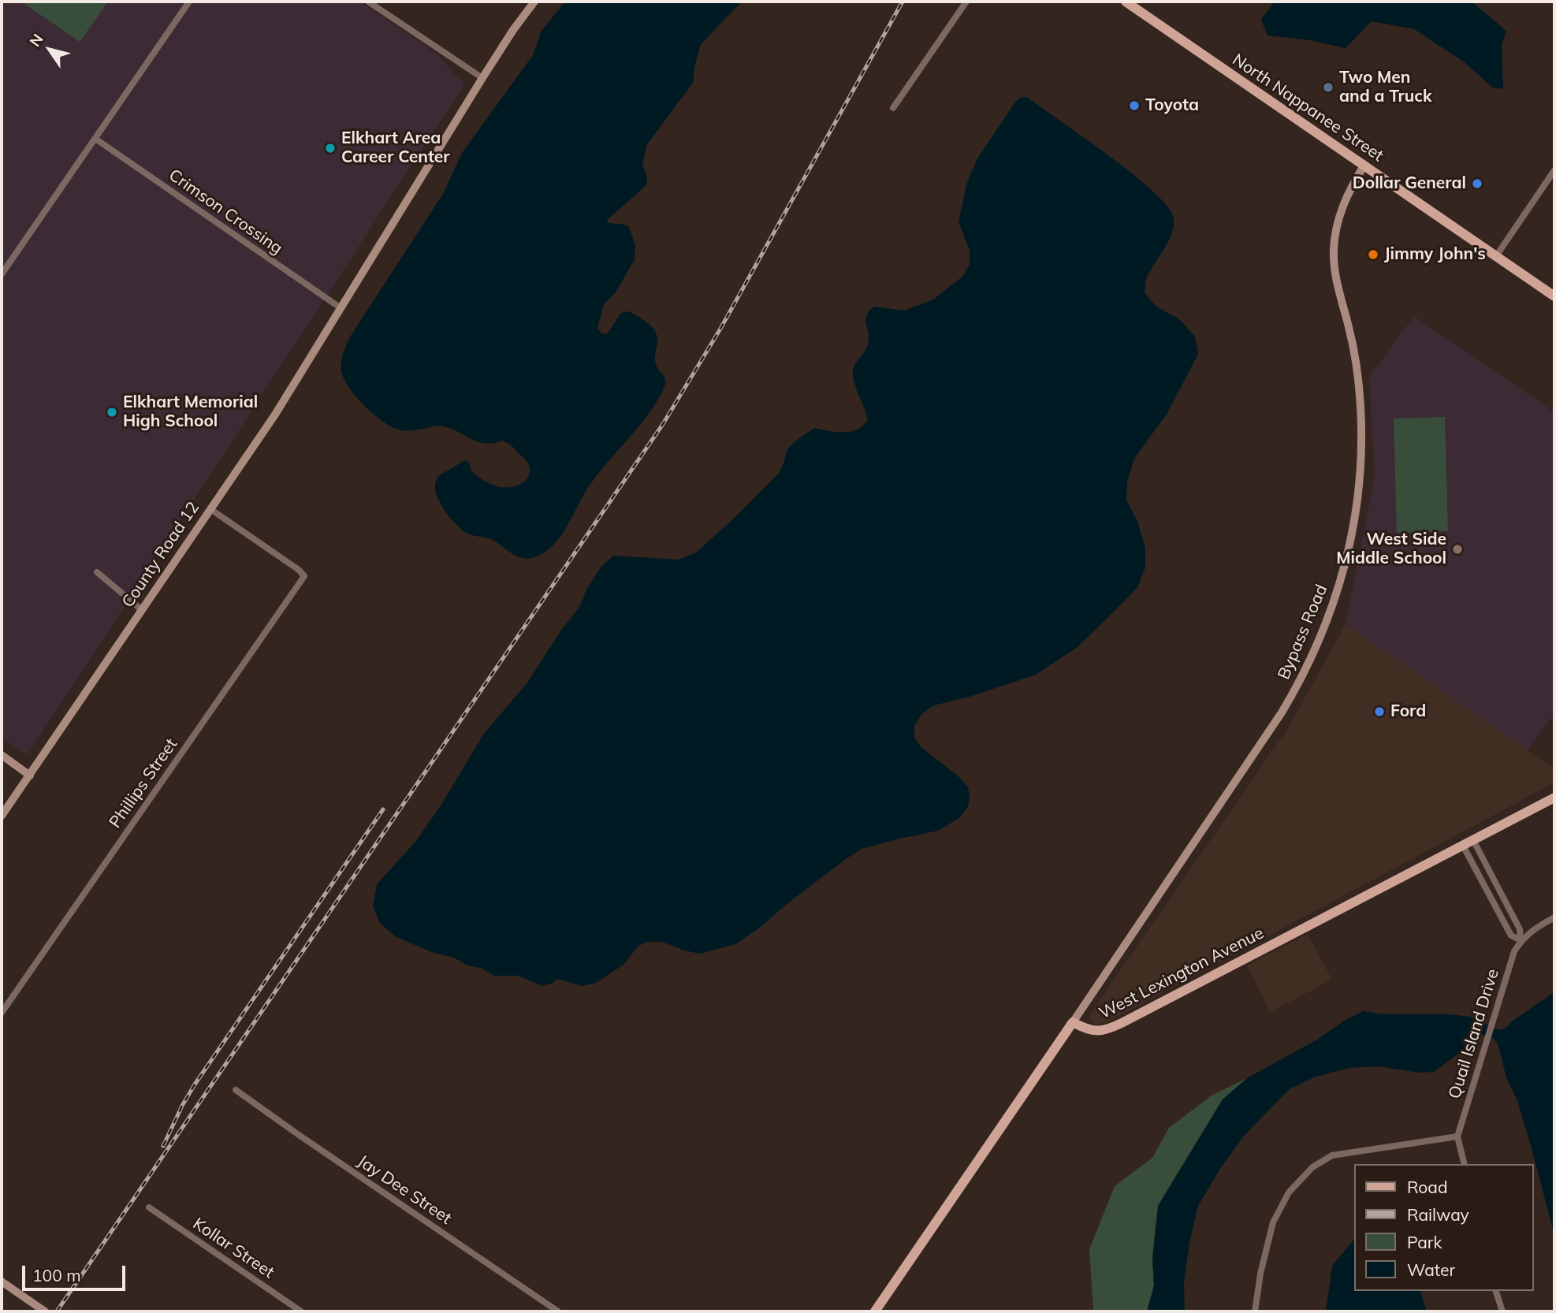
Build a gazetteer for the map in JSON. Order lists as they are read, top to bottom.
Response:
{
  "streets": {
    "main road": [
      "North Nappanee Street",
      "County Road 12",
      "Bypass Road",
      "West Lexington Avenue"
    ],
    "street": [
      "Crimson Crossing",
      "Phillips Street",
      "Quail Island Drive",
      "Jay Dee Street",
      "Kollar Street"
    ]
  },
  "crossings": [
    ["North Nappanee Street", "Bypass Road"],
    ["Crimson Crossing", "County Road 12"],
    ["County Road 12", "Phillips Street"],
    ["Bypass Road", "West Lexington Avenue"]
  ],
  "places": [
    "Two Men and a Truck",
    "Toyota",
    "Elkhart Area Career Center",
    "Dollar General",
    "Jimmy John's",
    "Elkhart Memorial High School",
    "West Side Middle School",
    "Ford"
  ],
  "legend": [
    "Road",
    "Railway",
    "Park",
    "Water"
  ],
  "scale_bar": "100 m",
  "north": "top left"
}
